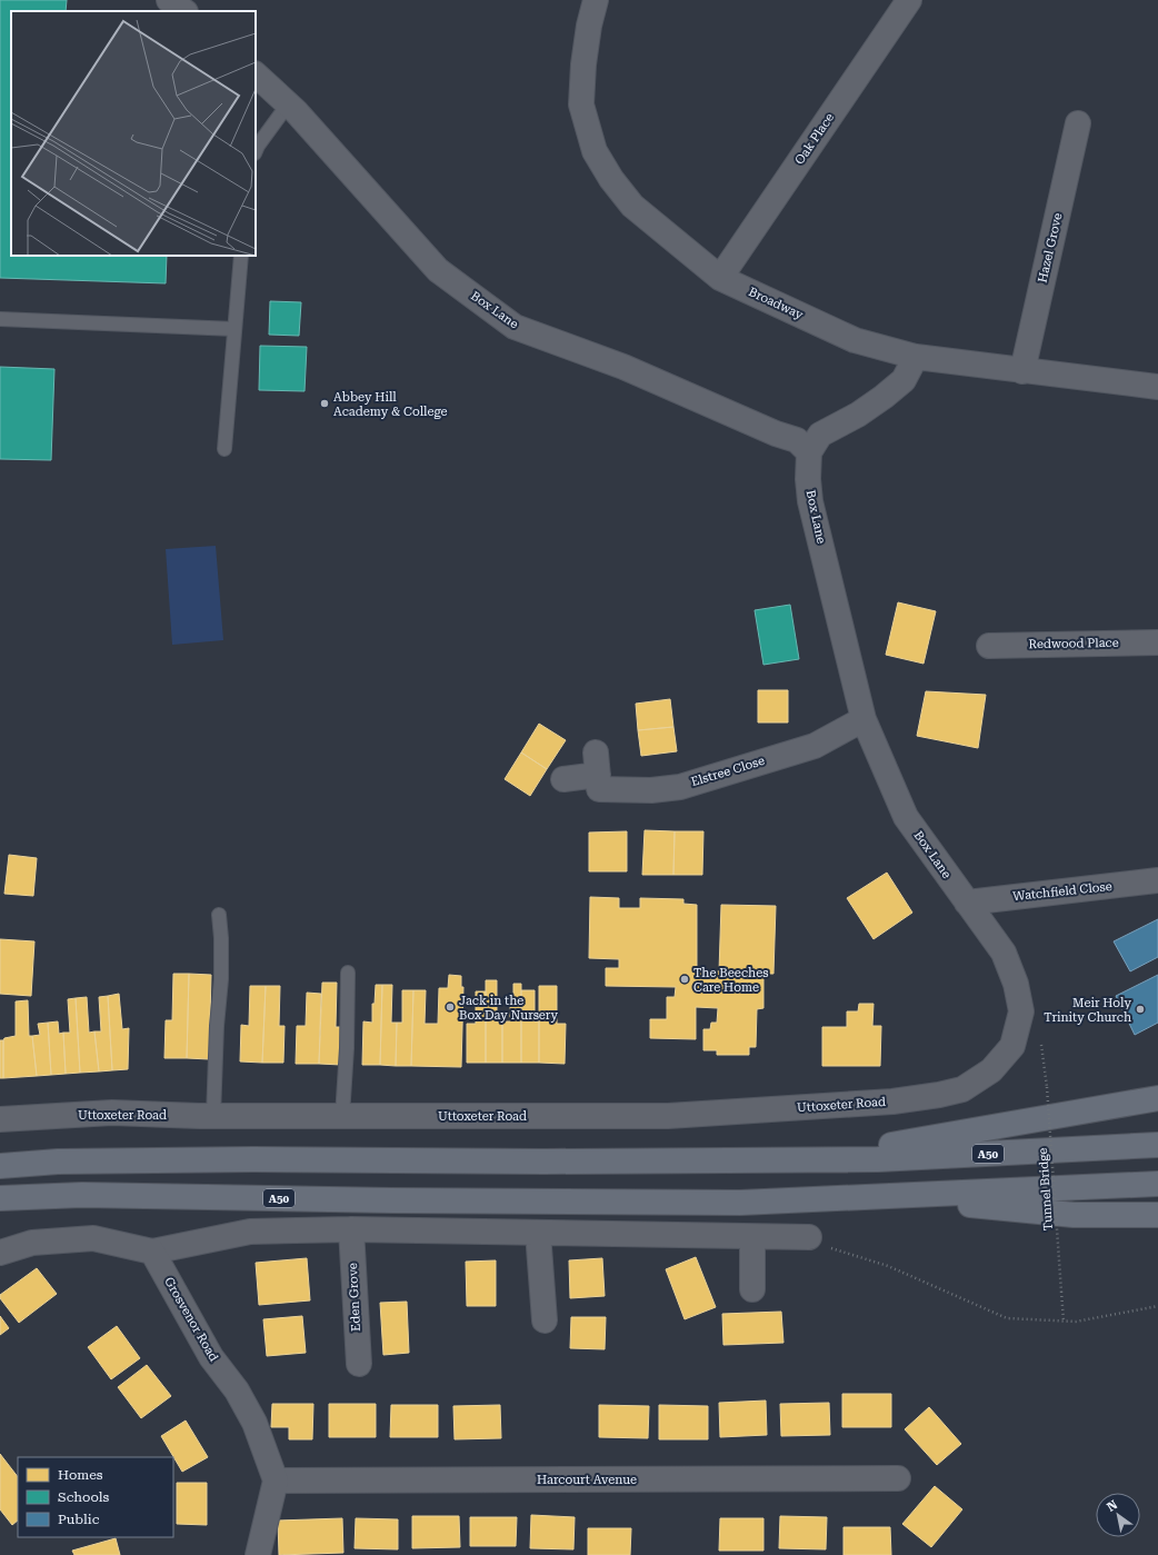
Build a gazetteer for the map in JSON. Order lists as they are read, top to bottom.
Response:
{
  "streets": {
    "highway": ["A50"],
    "street": [
      "Oak Place",
      "Hazel Grove",
      "Broadway",
      "Box Lane",
      "Redwood Place",
      "Elstree Close",
      "Watchfield Close",
      "Uttoxeter Road",
      "Eden Grove",
      "Grosvenor Road",
      "Harcourt Avenue"
    ],
    "path": ["Tunnel Bridge"]
  },
  "crossings": [
    ["Oak Place", "Broadway"],
    ["Hazel Grove", "Broadway"],
    ["Box Lane", "Elstree Close"],
    ["Box Lane", "Watchfield Close"],
    ["Box Lane", "Uttoxeter Road"],
    ["Grosvenor Road", "Harcourt Avenue"]
  ],
  "places": [
    "Abbey Hill Academy & College",
    "The Beeches Care Home",
    "Jack in the Box Day Nursery",
    "Meir Holy Trinity Church"
  ],
  "legend": ["Homes", "Schools", "Public"],
  "north": "top left"
}
